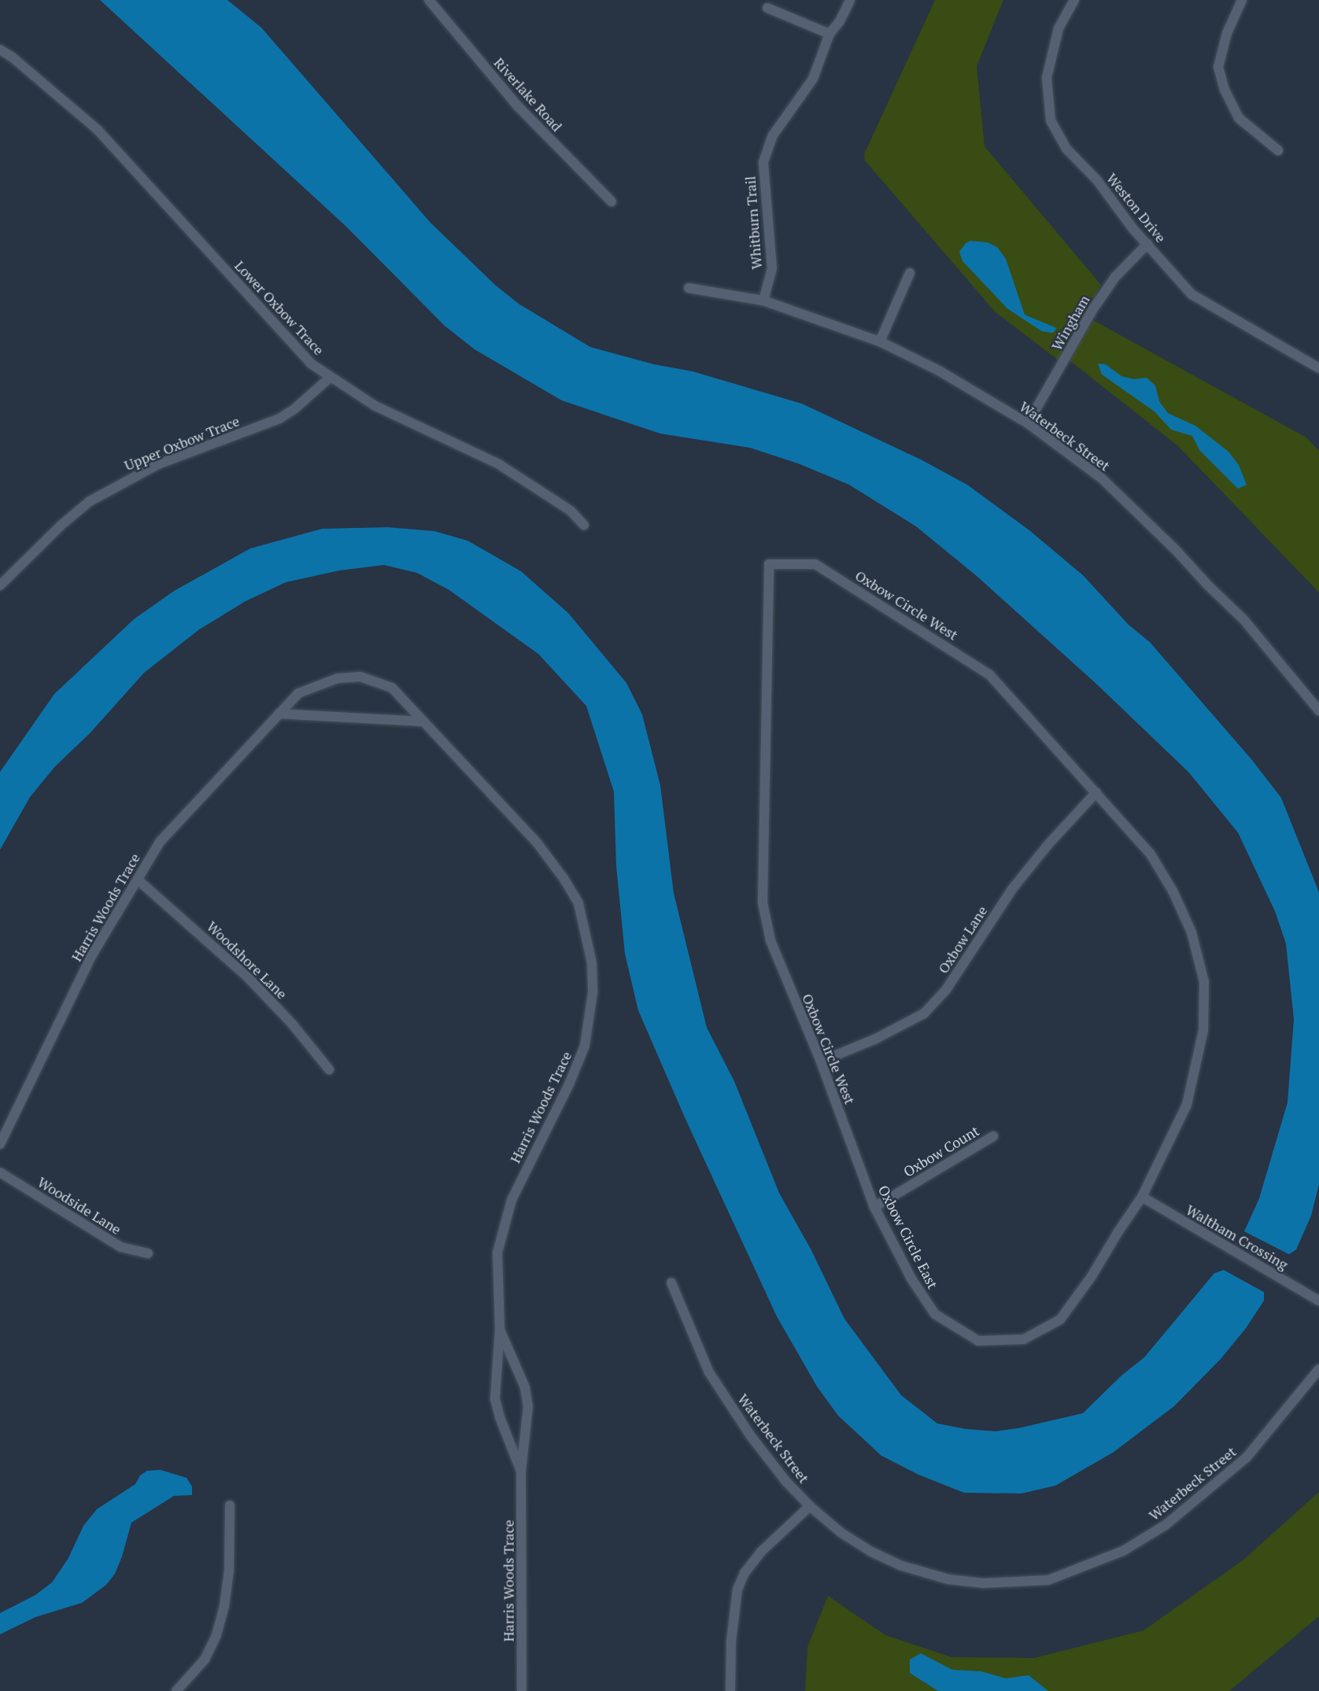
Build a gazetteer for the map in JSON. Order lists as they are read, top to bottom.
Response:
{
  "streets": {
    "street": [
      "Riverlake Road",
      "Weston Drive",
      "Whitburn Trail",
      "Lower Oxbow Trace",
      "Wingham",
      "Waterbeck Street",
      "Upper Oxbow Trace",
      "Oxbow Circle West",
      "Harris Woods Trace",
      "Oxbow Lane",
      "Woodshore Lane",
      "Oxbow Count",
      "Woodside Lane",
      "Oxbow Circle East",
      "Waltham Crossing"
    ]
  },
  "crossings": [
    ["Weston Drive", "Wingham"],
    ["Whitburn Trail", "Waterbeck Street"],
    ["Lower Oxbow Trace", "Upper Oxbow Trace"],
    ["Wingham", "Waterbeck Street"],
    ["Oxbow Circle West", "Oxbow Lane"],
    ["Oxbow Circle West", "Oxbow Circle East"],
    ["Oxbow Circle West", "Waltham Crossing"],
    ["Harris Woods Trace", "Woodshore Lane"],
    ["Oxbow Count", "Oxbow Circle East"],
    ["Oxbow Circle East", "Waltham Crossing"]
  ]
}
